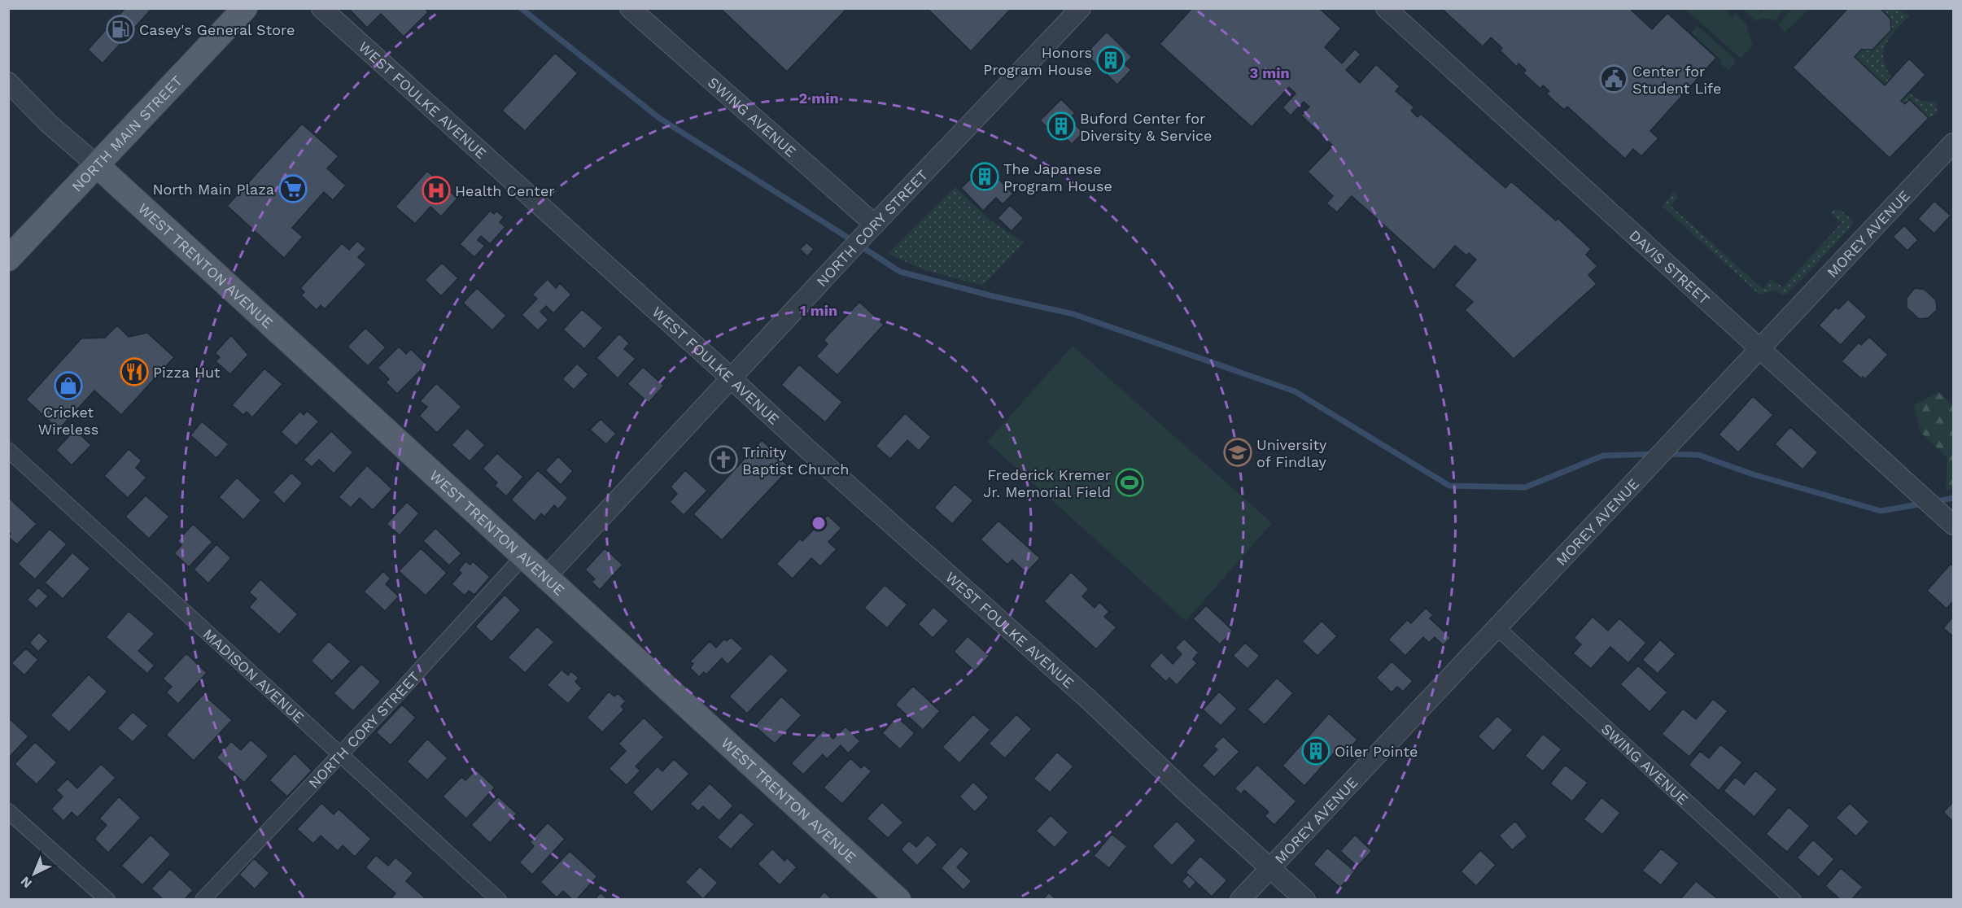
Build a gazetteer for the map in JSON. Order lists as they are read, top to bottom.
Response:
{
  "streets": {
    "main road": ["NORTH MAIN STREET", "WEST TRENTON AVENUE"],
    "street": [
      "WEST FOULKE AVENUE",
      "SWING AVENUE",
      "NORTH CORY STREET",
      "MOREY AVENUE",
      "DAVIS STREET",
      "MADISON AVENUE"
    ]
  },
  "crossings": [
    ["WEST FOULKE AVENUE", "NORTH CORY STREET"],
    ["WEST FOULKE AVENUE", "MOREY AVENUE"],
    ["SWING AVENUE", "NORTH CORY STREET"],
    ["SWING AVENUE", "MOREY AVENUE"],
    ["NORTH MAIN STREET", "WEST TRENTON AVENUE"],
    ["NORTH CORY STREET", "WEST TRENTON AVENUE"],
    ["NORTH CORY STREET", "MADISON AVENUE"],
    ["MOREY AVENUE", "DAVIS STREET"]
  ],
  "places": {
    "fuel station": ["Casey's General Store"],
    "building": [
      "Honors Program House",
      "Buford Center for Diversity & Service",
      "The Japanese Program House",
      "Oiler Pointe"
    ],
    "public building": ["Center for Student Life"],
    "supermarket": ["North Main Plaza"],
    "hospital": ["Health Center"],
    "restaurant": ["Pizza Hut"],
    "shop": ["Cricket Wireless"],
    "school or university": ["University of Findlay"],
    "church": ["Trinity Baptist Church"],
    "sports": ["Frederick Kremer Jr. Memorial Field"]
  },
  "north": "bottom left",
  "rings": ["3 min", "2 min", "1 min"]
}
